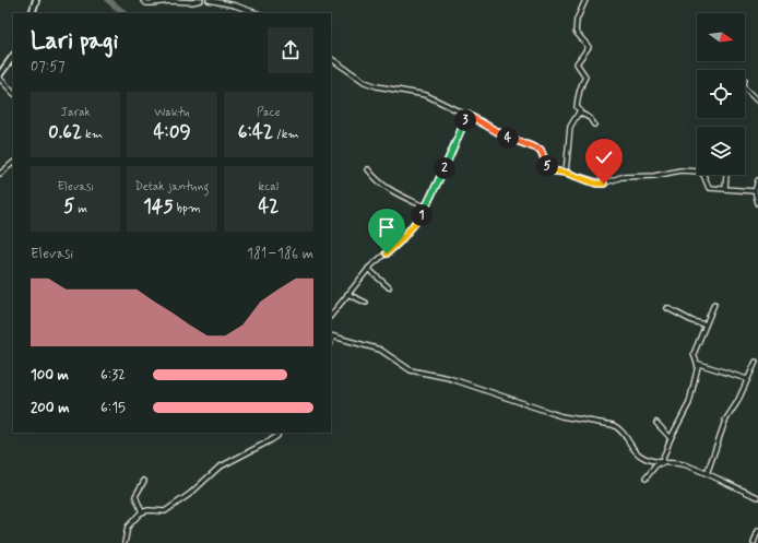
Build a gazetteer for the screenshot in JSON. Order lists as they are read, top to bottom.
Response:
{
  "north": "right",
  "page": {
    "heading": ["Lari pagi", "07:57"],
    "stats": [
      ["Jarak", "0.62 km"],
      ["Waktu", "4:09"],
      ["Pace", "6:42 /km"],
      ["Elevasi", "5 m"],
      ["Detak jantung", "145 bpm"],
      ["kcal", "42"]
    ],
    "pins": [
      "3",
      "4",
      "5",
      "2",
      "1"
    ],
    "chart": ["Elevasi", "181–186 m"],
    "list": [
      {
        "name": "100 m",
        "note": "6:32"
      },
      {
        "name": "200 m",
        "note": "6:15"
      }
    ]
  }
}
